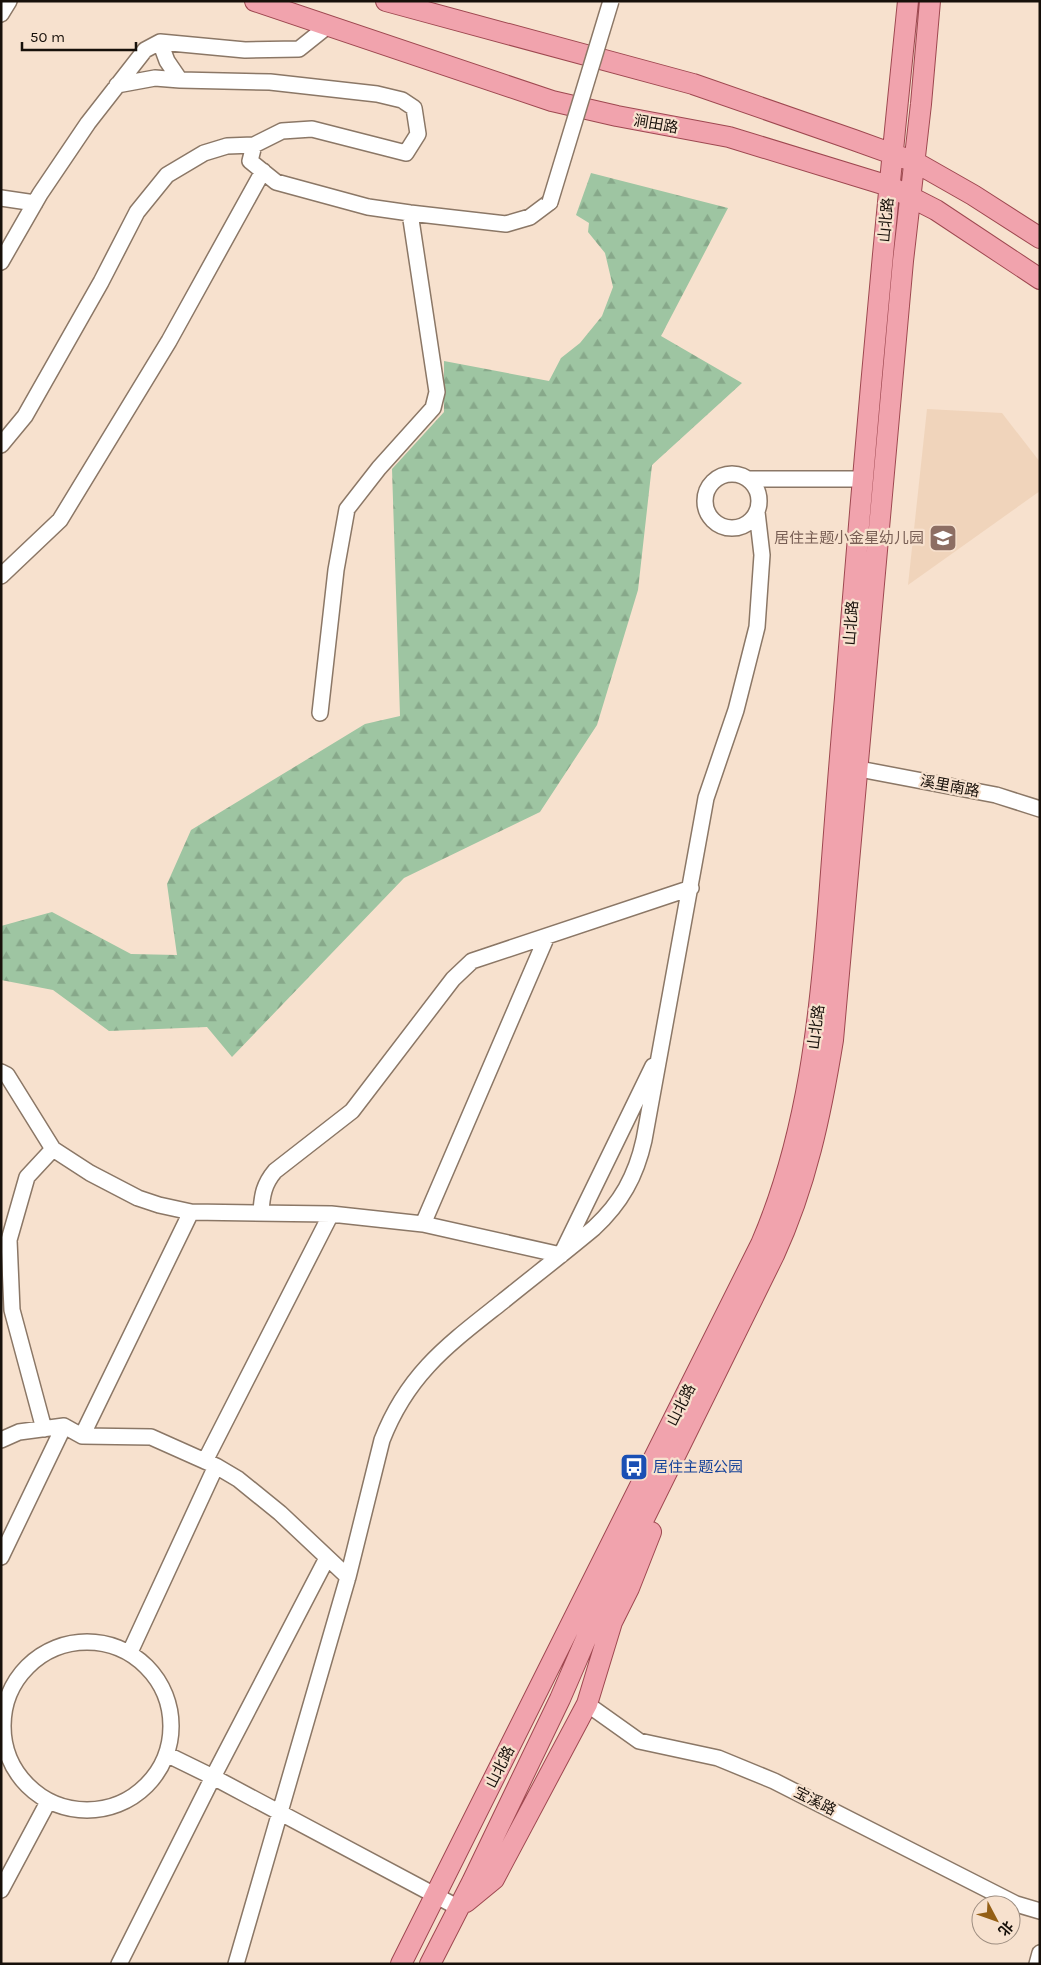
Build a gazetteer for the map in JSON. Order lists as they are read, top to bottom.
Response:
{
  "streets": {
    "main road": ["涧田路", "山北路"],
    "street": ["溪里南路", "宝溪路"]
  },
  "crossings": [
    ["涧田路", "山北路"],
    ["山北路", "溪里南路"]
  ],
  "places": {
    "school or university": ["居住主题小金星幼儿园"],
    "bus stop": ["居住主题公园"]
  },
  "scale_bar": "50 m",
  "north": "bottom right"
}
